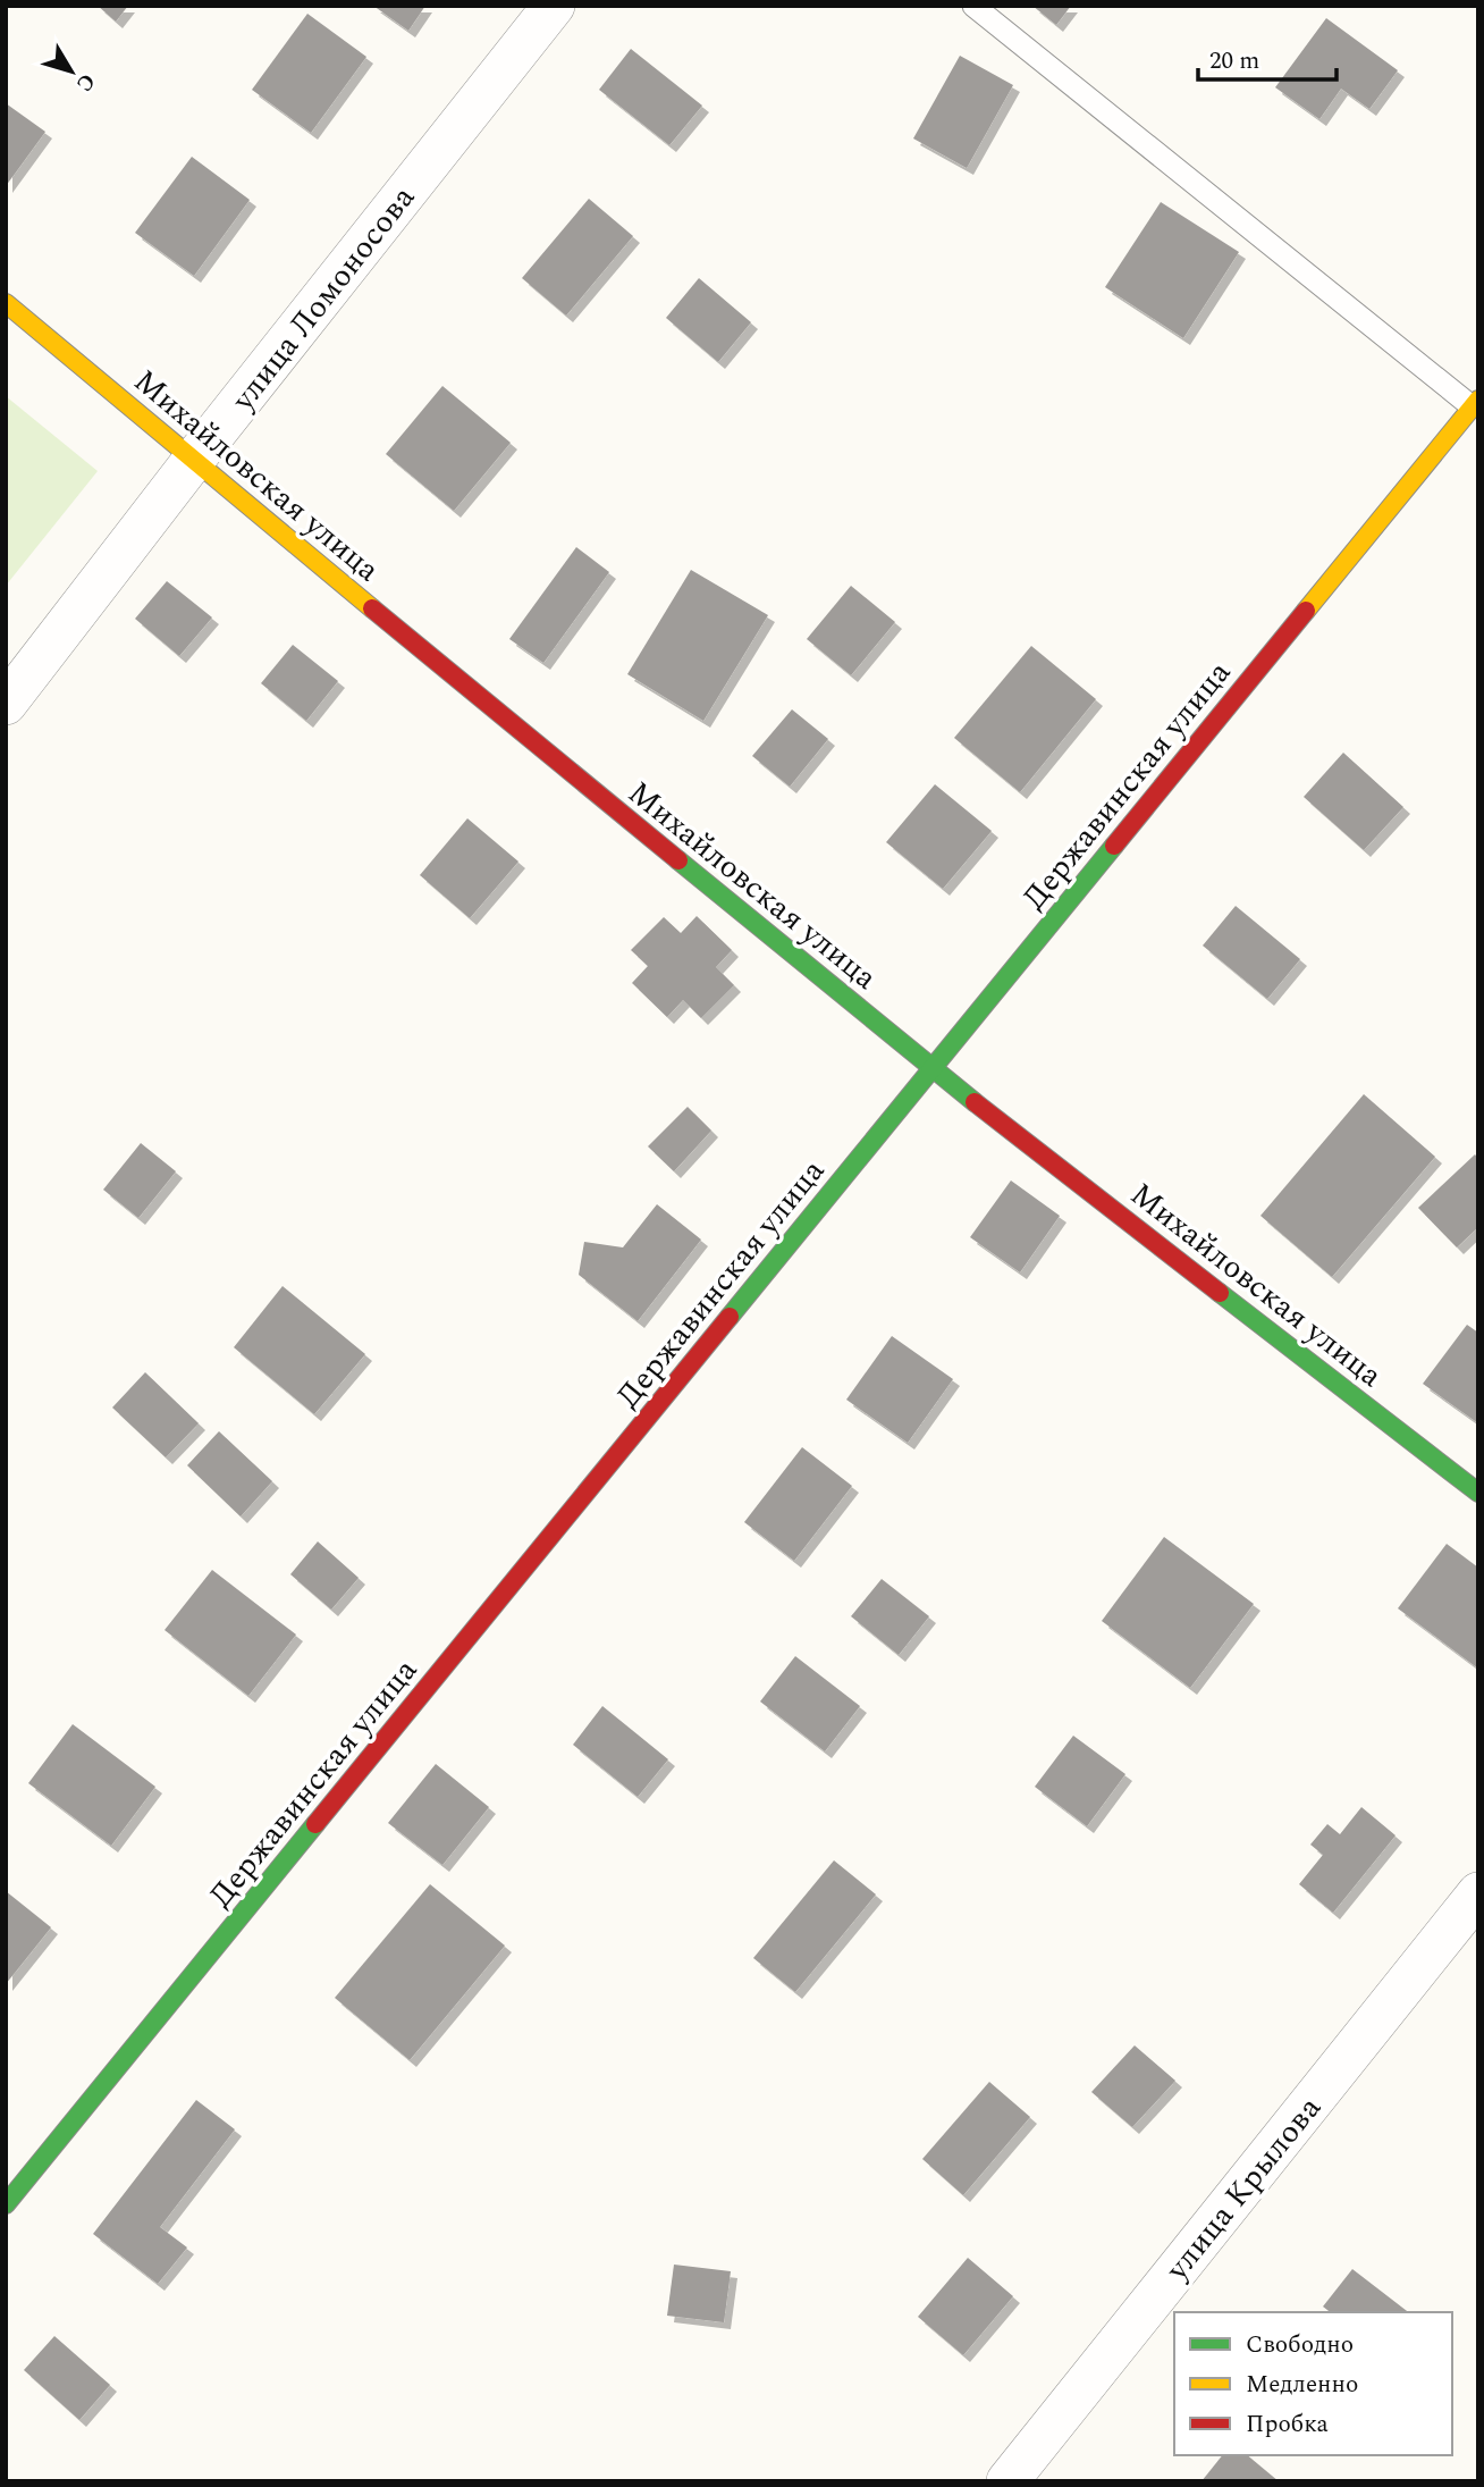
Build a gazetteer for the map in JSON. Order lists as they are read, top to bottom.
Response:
{
  "streets": {
    "street": [
      "улица Ломоносова",
      "Михайловская улица",
      "Державинская улица",
      "улица Крылова"
    ]
  },
  "crossings": [
    ["улица Ломоносова", "Михайловская улица"],
    ["Михайловская улица", "Державинская улица"]
  ],
  "legend": ["Свободно", "Медленно", "Пробка"],
  "scale_bar": "20 m",
  "north": "bottom right"
}
